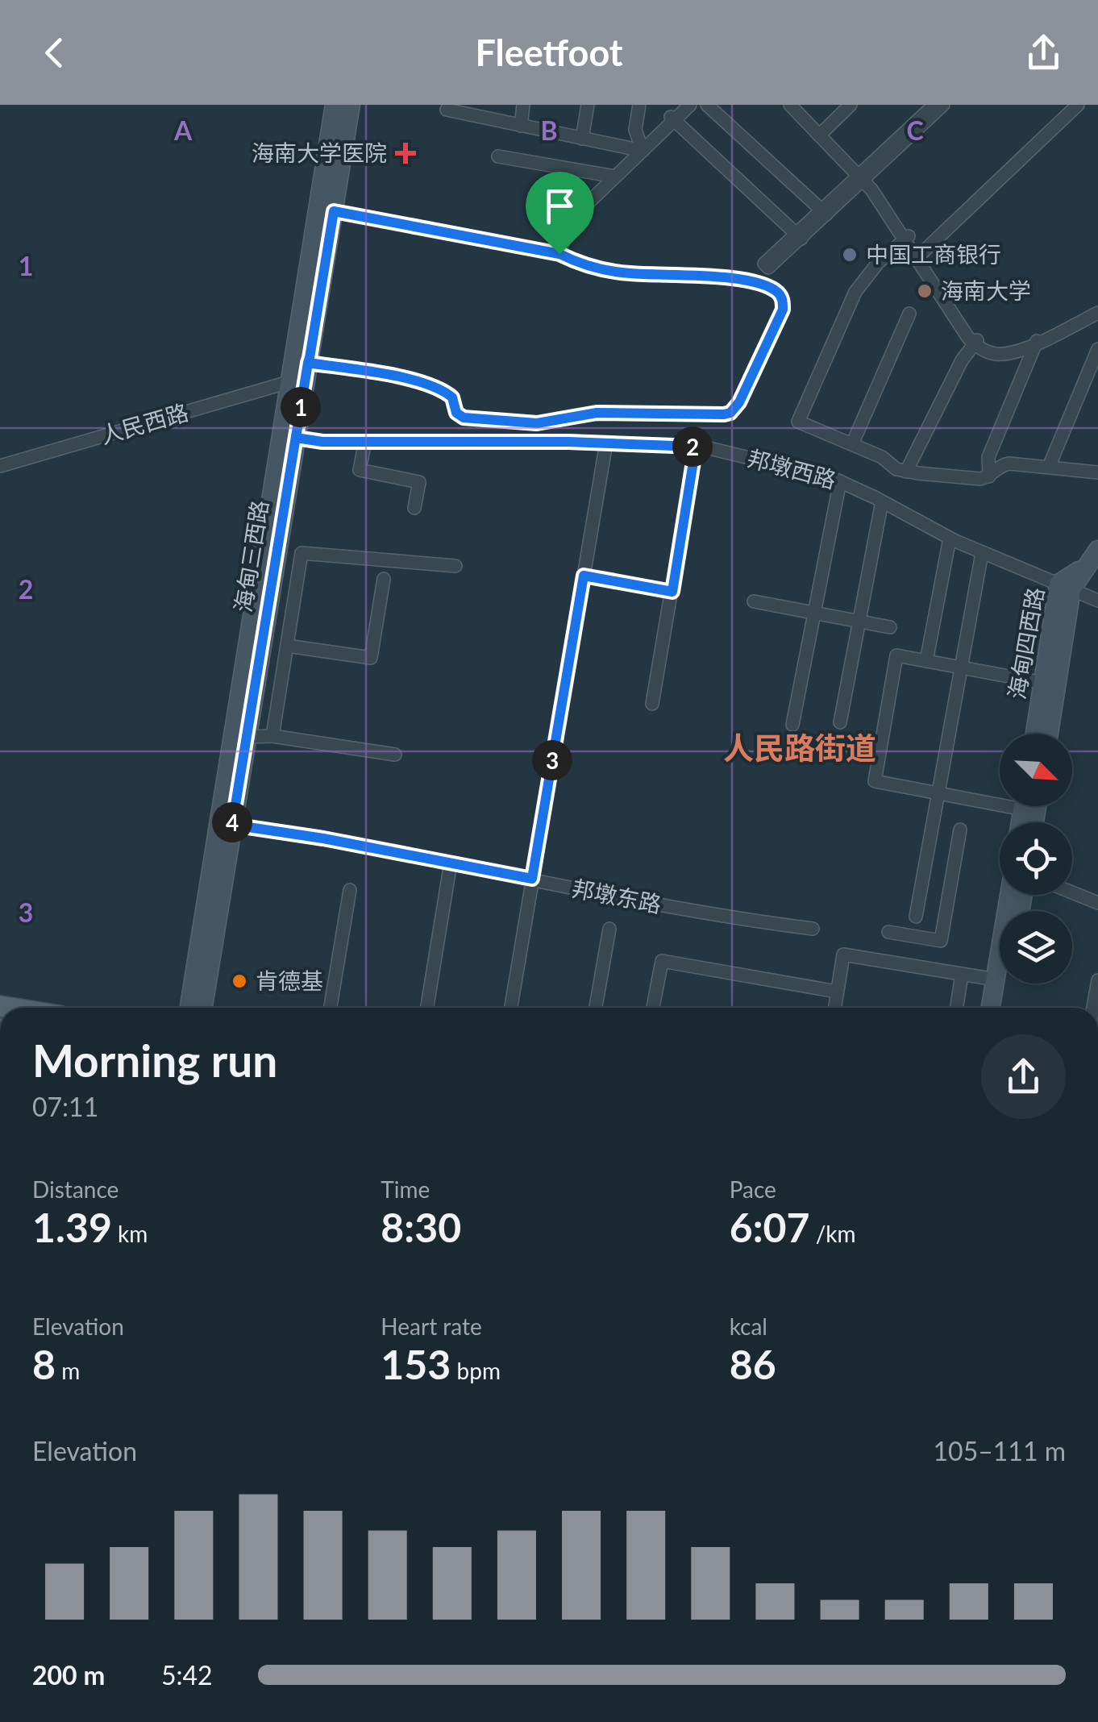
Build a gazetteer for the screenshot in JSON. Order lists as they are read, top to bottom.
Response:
{
  "streets": {
    "main road": ["海甸三西路", "海甸四西路"],
    "street": ["人民西路", "邦墩西路", "邦墩东路"]
  },
  "crossings": [
    ["人民西路", "海甸三西路"],
    ["邦墩西路", "海甸三西路"],
    ["邦墩西路", "海甸四西路"],
    ["海甸三西路", "邦墩东路"]
  ],
  "districts": ["人民路街道"],
  "places": {
    "health": ["海南大学医院"],
    "other": ["中国工商银行", "海南大学", "肯德基"]
  },
  "north": "bottom right",
  "page": {
    "header": "Fleetfoot",
    "pins": [
      "1",
      "2",
      "3",
      "4"
    ],
    "heading": ["Morning run", "07:11"],
    "stats": [
      ["Distance", "1.39 km"],
      ["Time", "8:30"],
      ["Pace", "6:07 /km"],
      ["Elevation", "8 m"],
      ["Heart rate", "153 bpm"],
      ["kcal", "86"]
    ],
    "chart": ["Elevation", "105–111 m"],
    "list": [
      {
        "name": "200 m",
        "note": "5:42"
      }
    ]
  },
  "grid": {
    "columns": ["A", "B", "C"],
    "rows": ["1", "2", "3"]
  }
}
